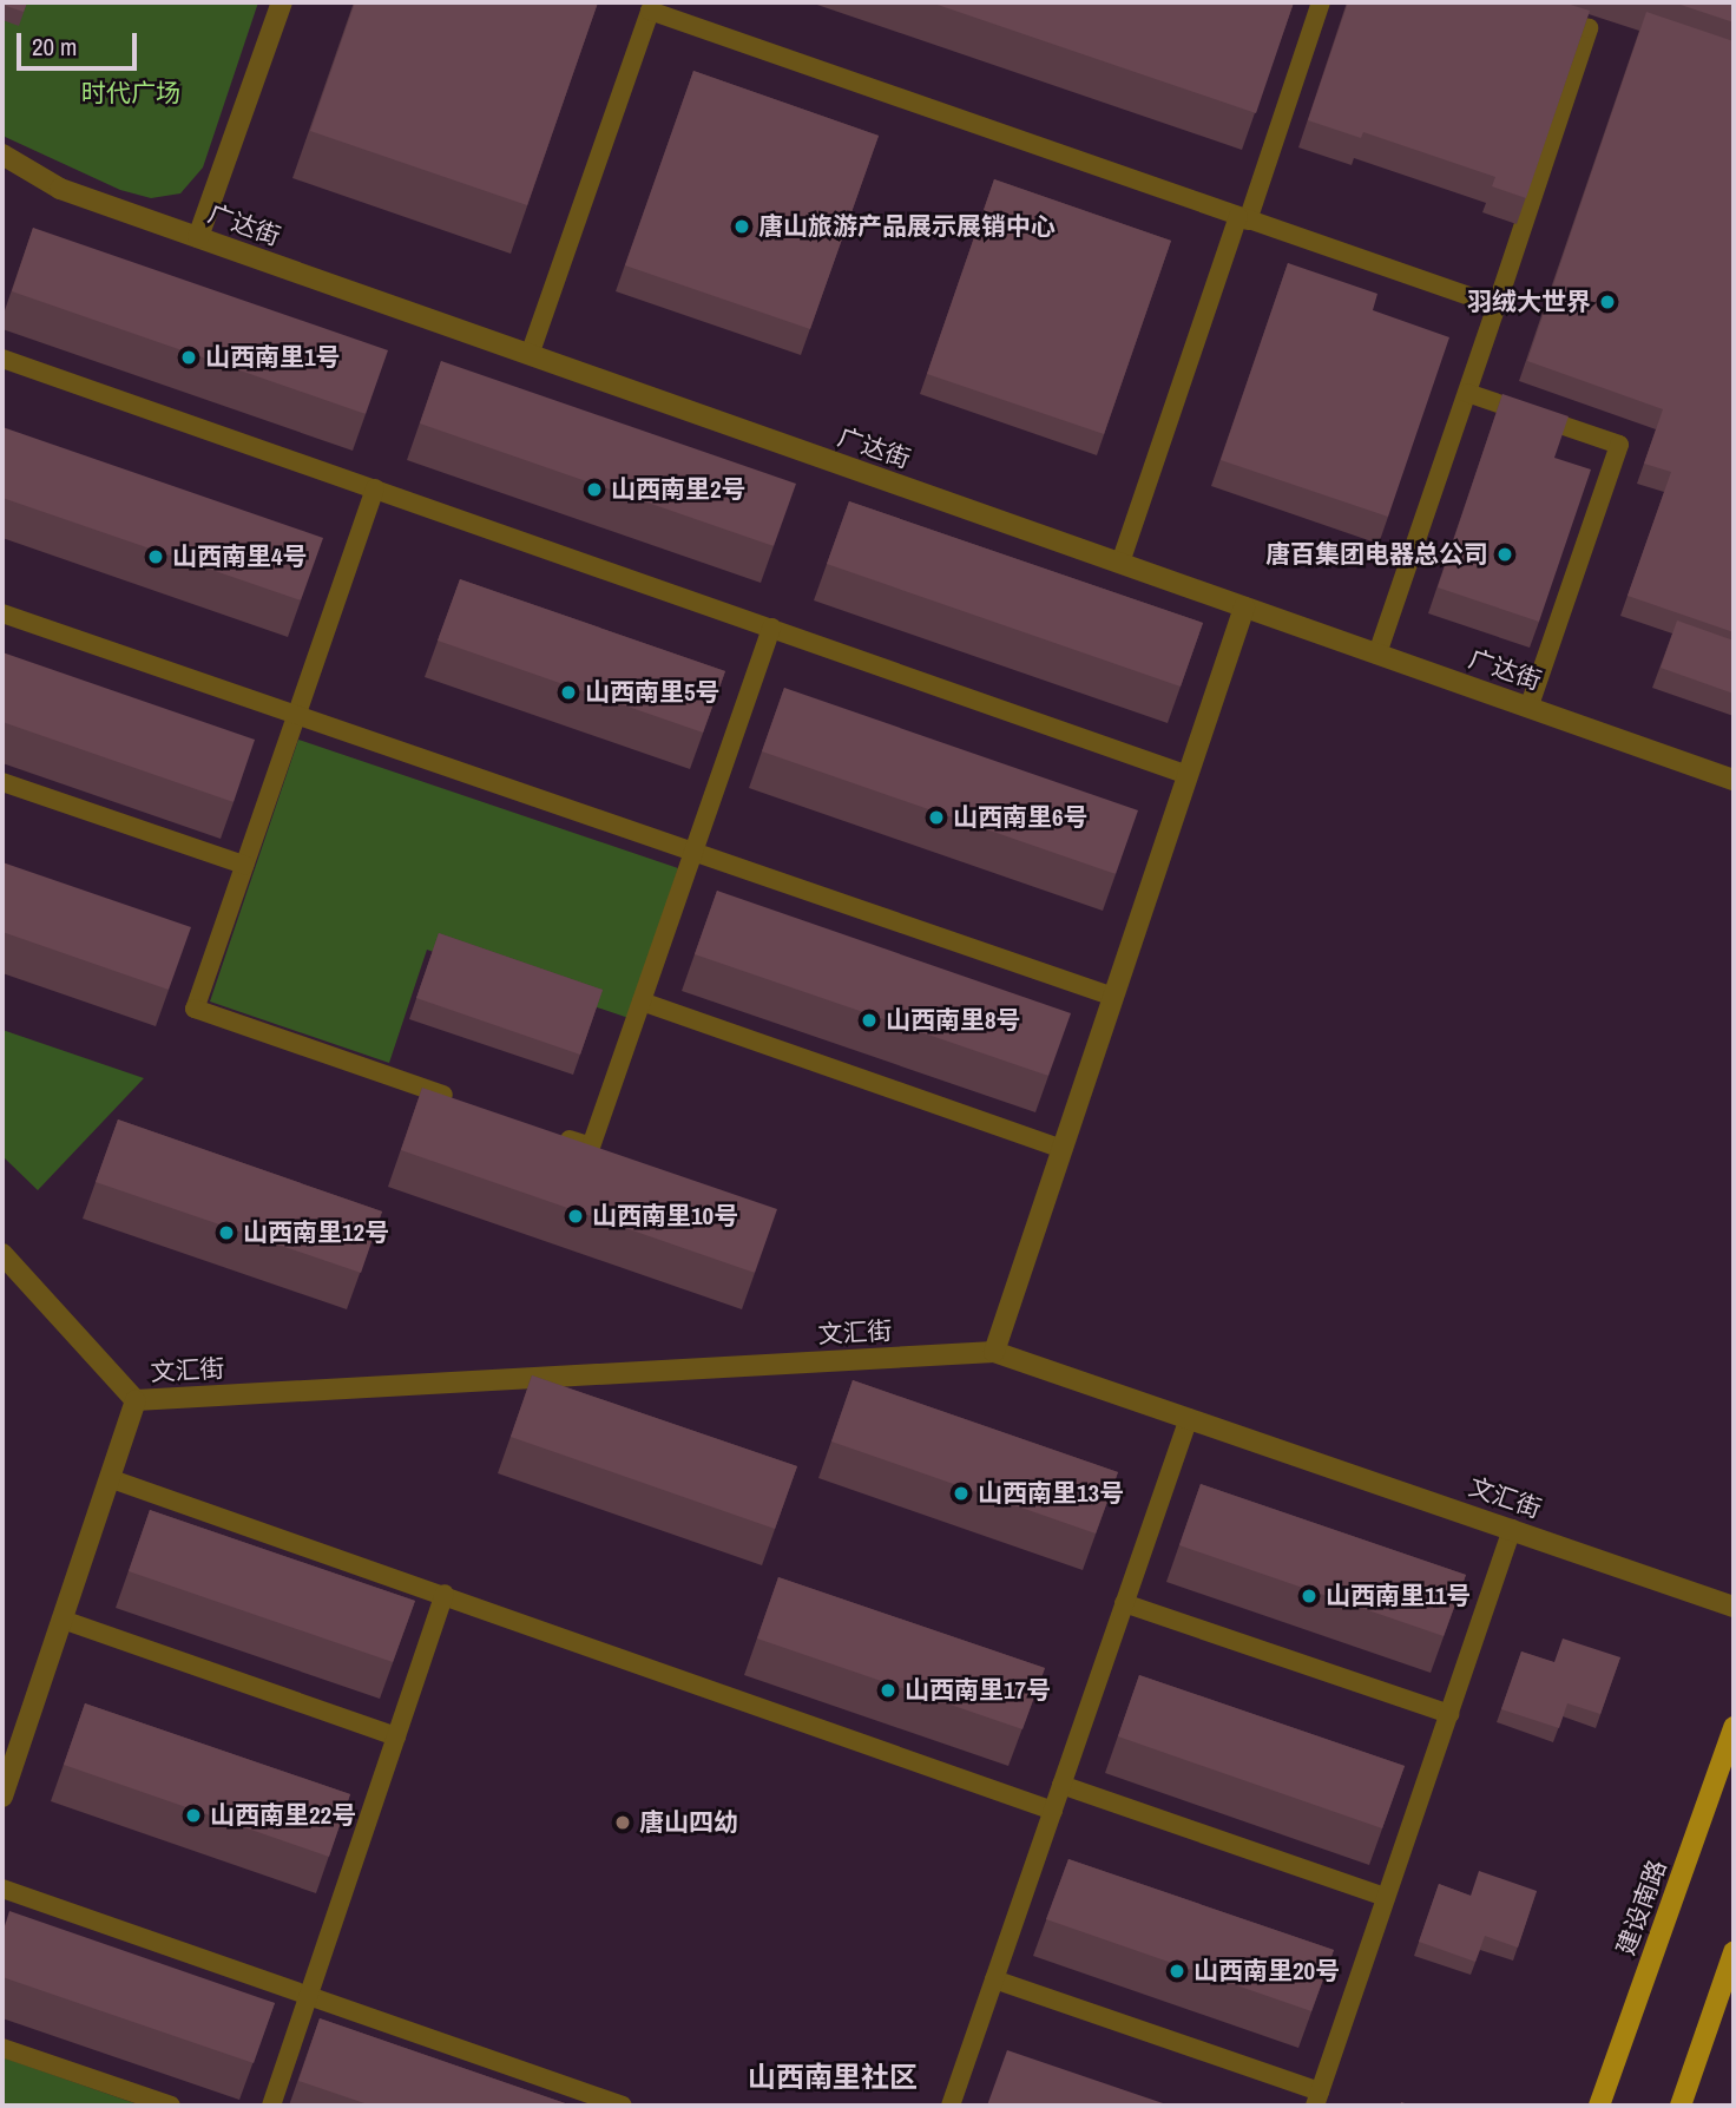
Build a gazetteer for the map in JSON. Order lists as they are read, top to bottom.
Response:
{
  "streets": {
    "main road": ["建设南路"],
    "street": ["广达街", "文汇街"]
  },
  "districts": ["山西南里社区"],
  "parks": ["时代广场"],
  "places": [
    "唐山旅游产品展示展销中心",
    "羽绒大世界",
    "山西南里1号",
    "山西南里2号",
    "唐百集团电器总公司",
    "山西南里4号",
    "山西南里5号",
    "山西南里6号",
    "山西南里8号",
    "山西南里10号",
    "山西南里12号",
    "山西南里13号",
    "山西南里11号",
    "山西南里17号",
    "山西南里22号",
    "唐山四幼",
    "山西南里20号"
  ],
  "scale_bar": "20 m"
}
